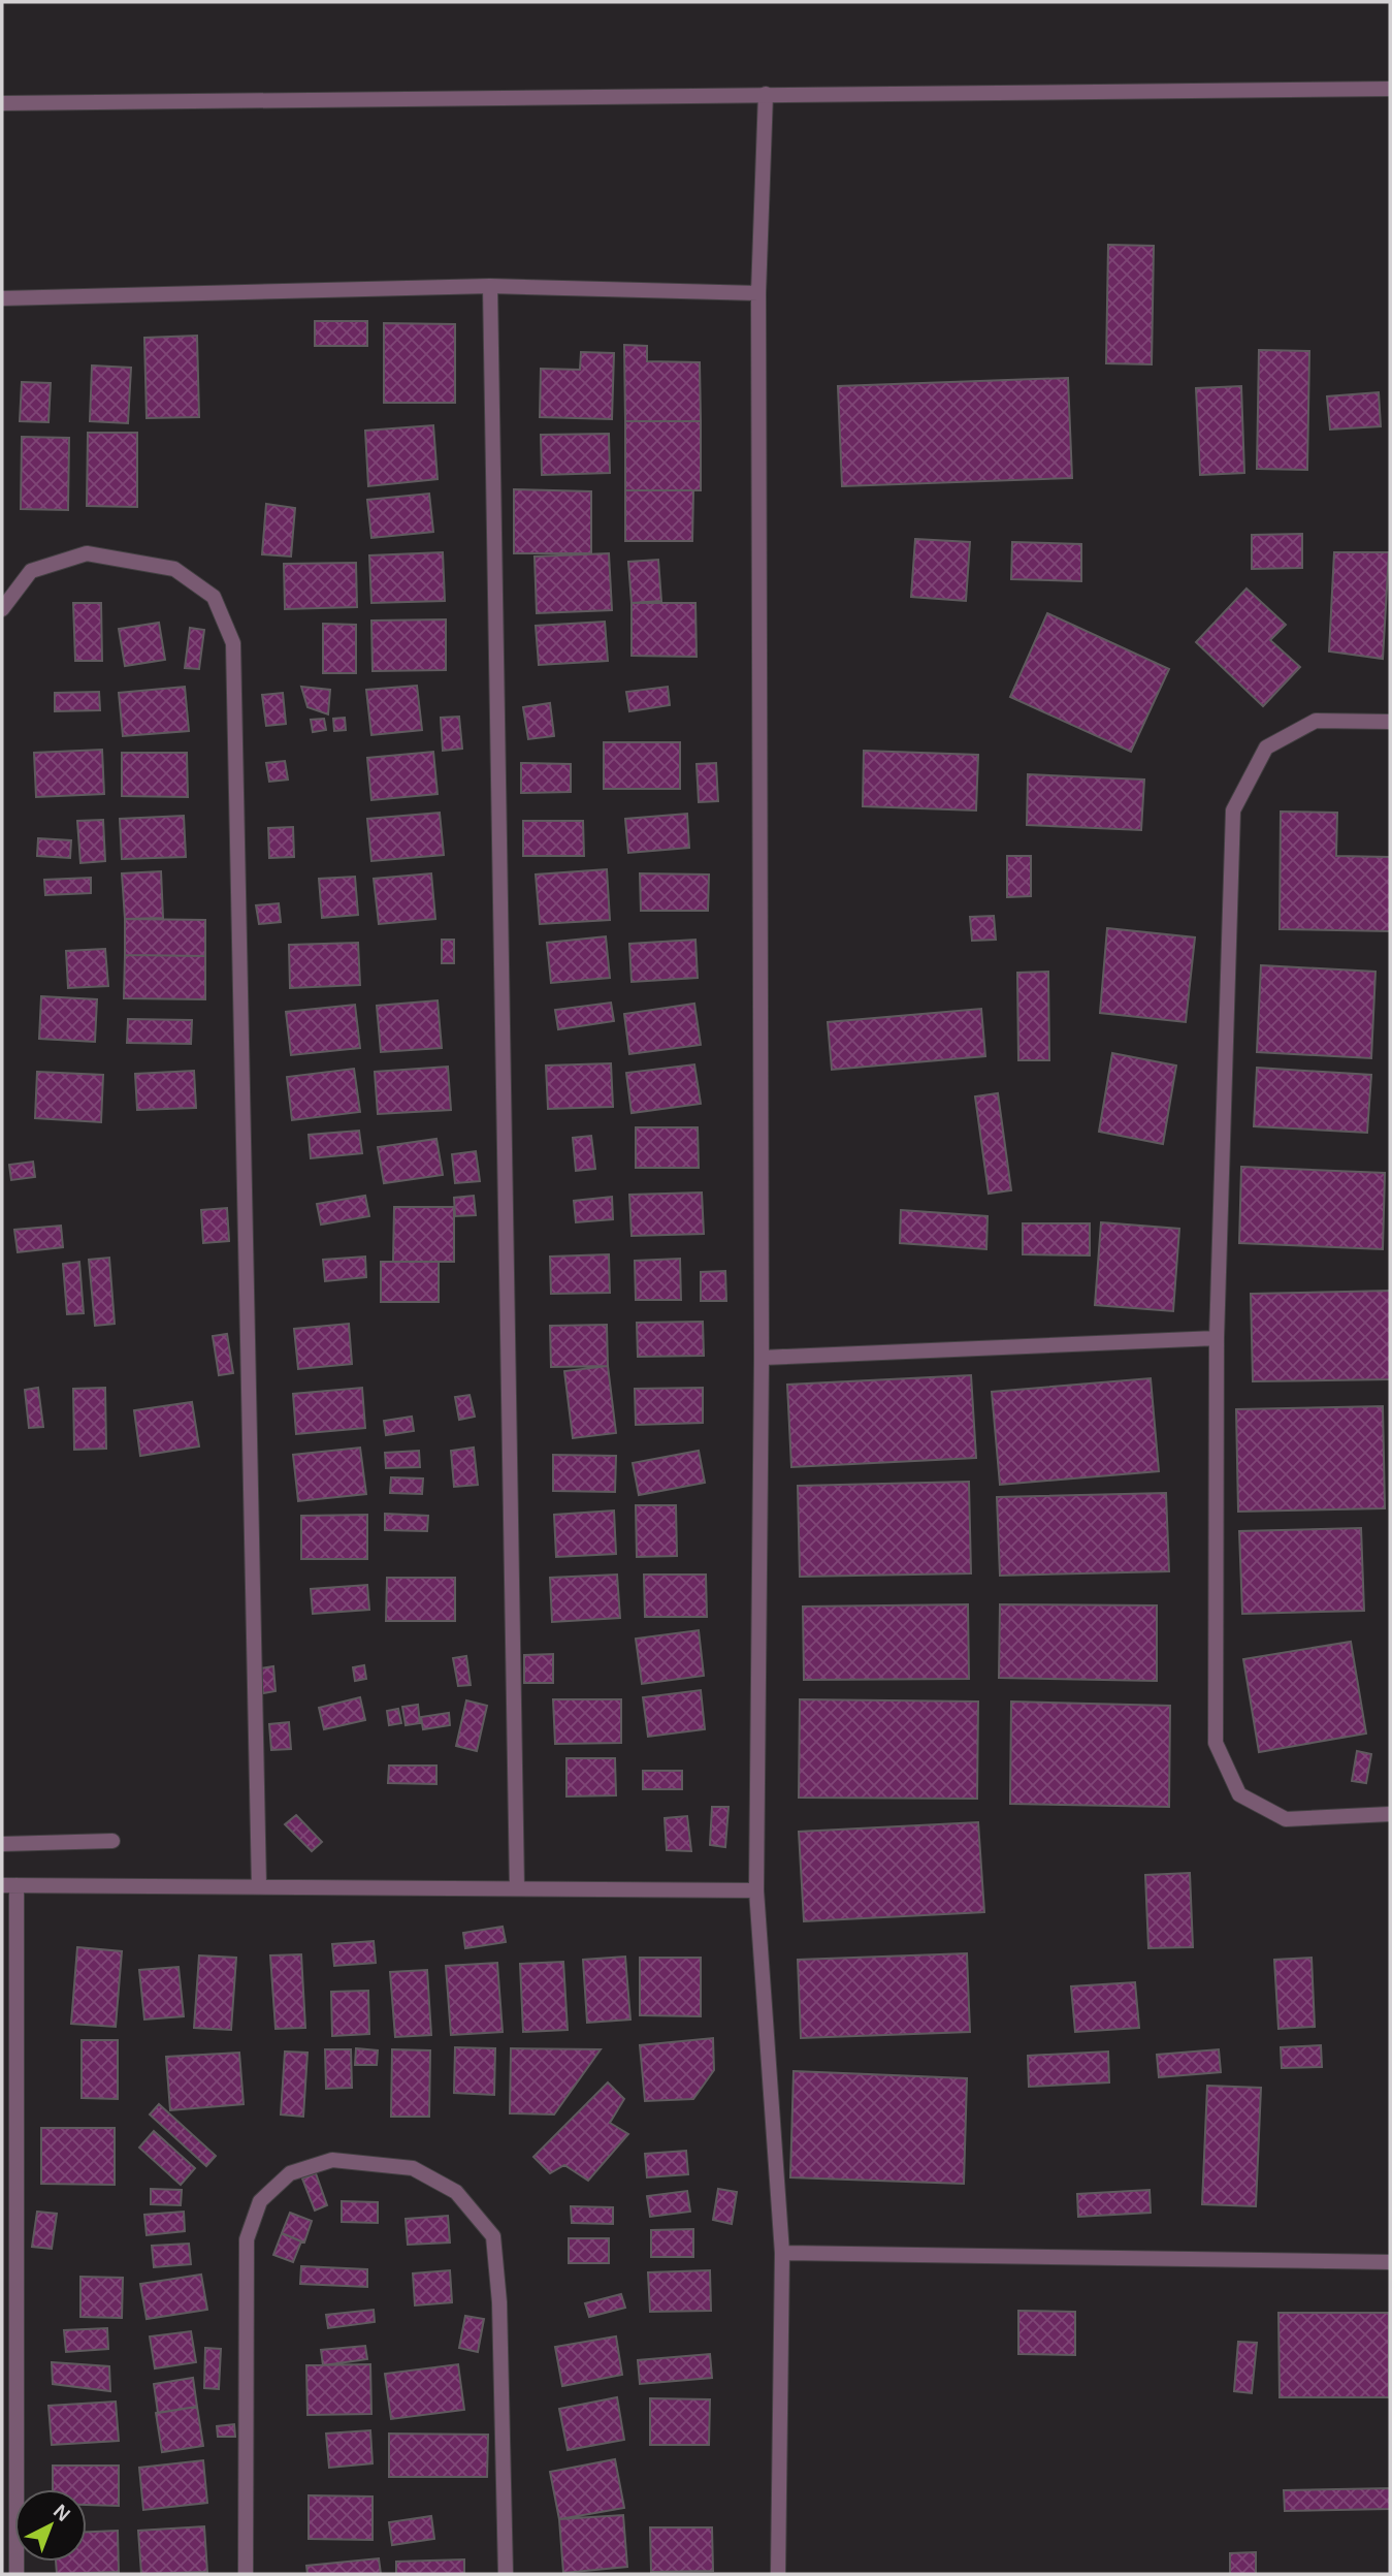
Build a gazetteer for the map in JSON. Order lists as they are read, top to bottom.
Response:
{
  "north": "top right"
}
